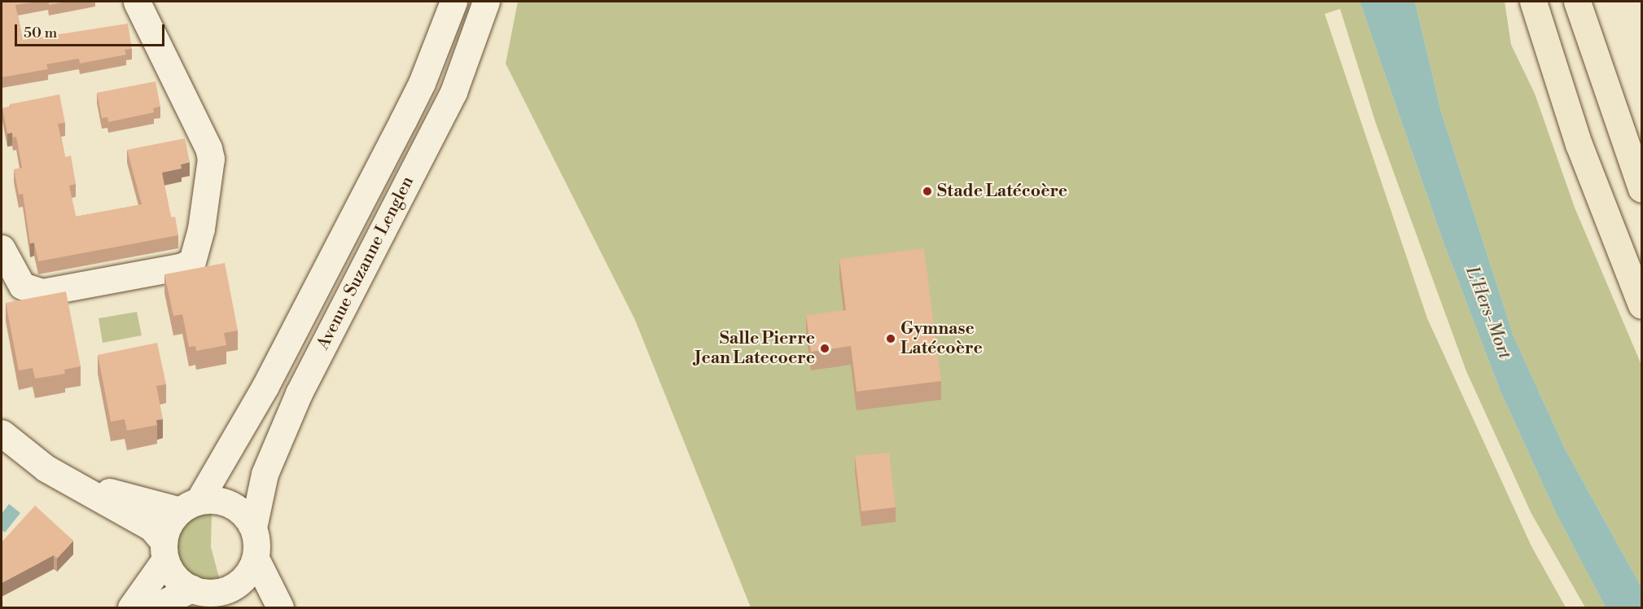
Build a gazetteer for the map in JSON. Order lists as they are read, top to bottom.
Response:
{
  "streets": {
    "street": ["Avenue Suzanne Lenglen"]
  },
  "water": ["L'Hers-Mort"],
  "places": ["Stade Latécoère", "Gymnase Latécoère", "Salle Pierre Jean Latecoere"],
  "scale_bar": "50 m"
}
